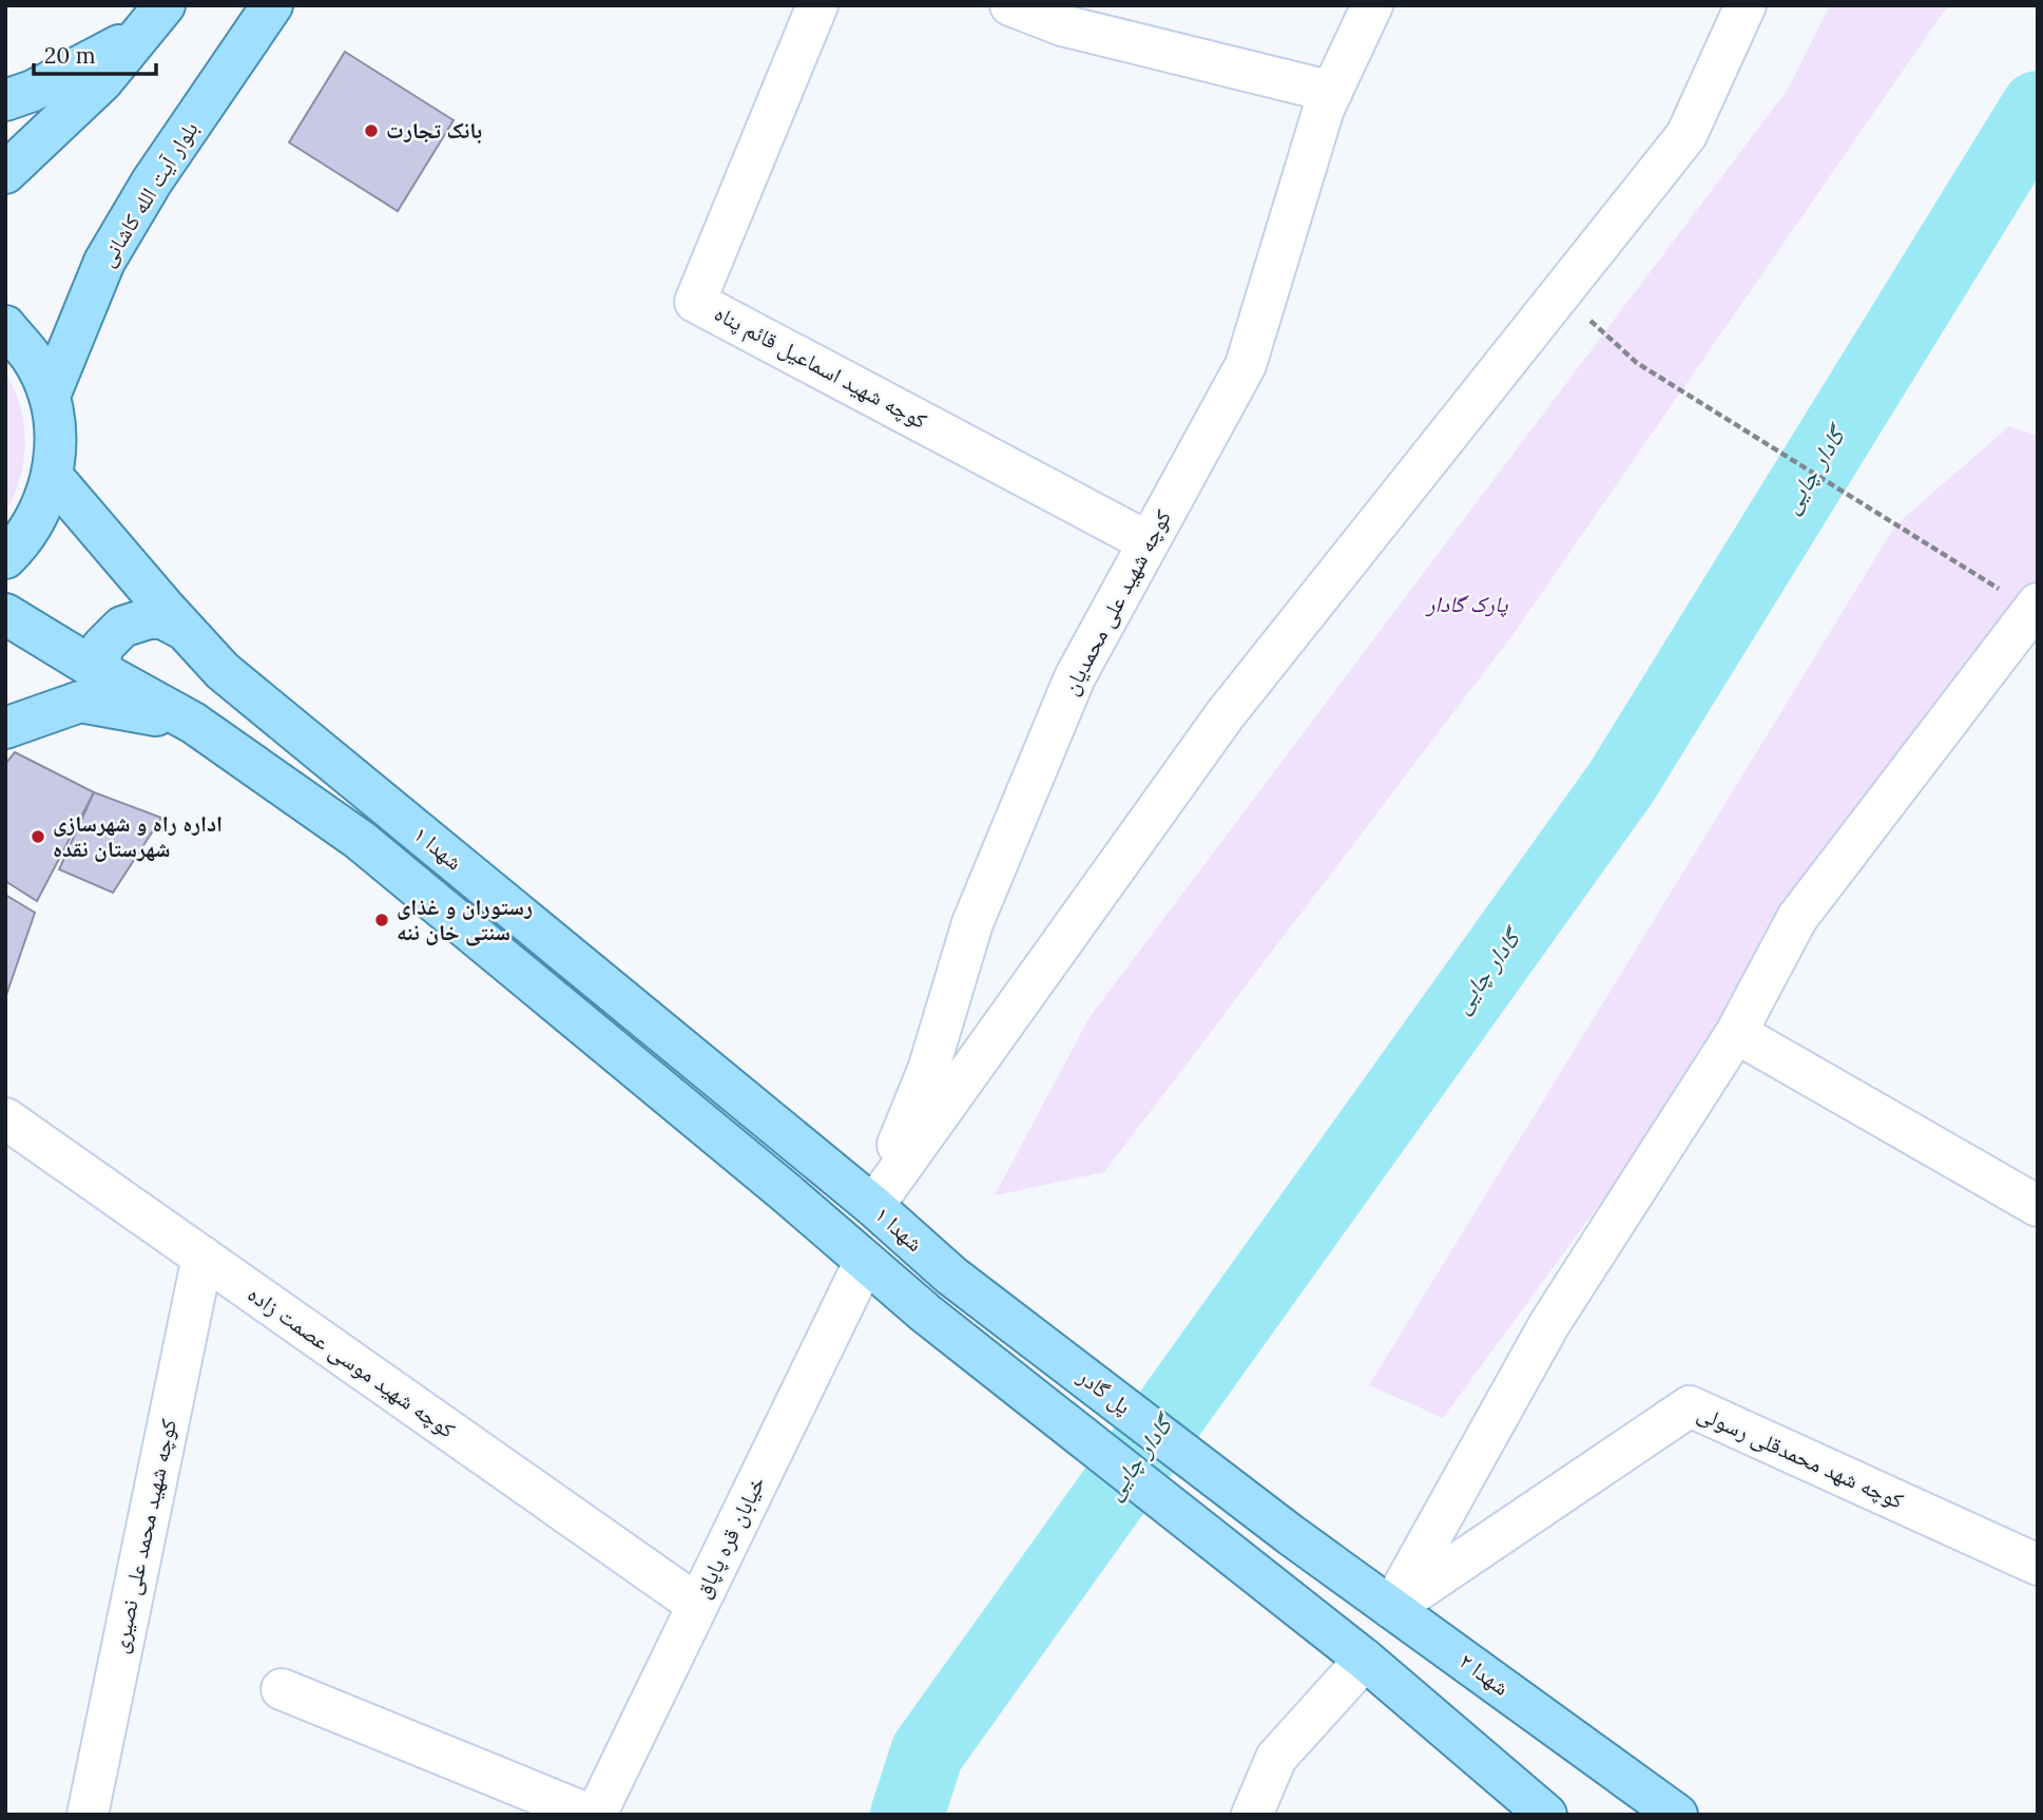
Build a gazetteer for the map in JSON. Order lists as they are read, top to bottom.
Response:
{
  "streets": {
    "main road": [
      "بلوار آیت الله کاشانی",
      "شهدا ۱",
      "پل گادر",
      "شهدا ۲"
    ],
    "street": [
      "کوچه شهید اسماعیل قائم پناه",
      "کوچه شهید علی محمدیان",
      "کوچه شهید موسی عصمت زاده",
      "کوچه شهد محمدقلی رسولی",
      "کوچه شهید محمد علی نصیری",
      "خیابان قره پاپاق"
    ]
  },
  "crossings": [
    ["کوچه شهید اسماعیل قائم پناه", "کوچه شهید علی محمدیان"],
    ["کوچه شهید علی محمدیان", "شهدا ۱"],
    ["شهدا ۱", "پل گادر"],
    ["شهدا ۱", "خیابان قره پاپاق"],
    ["کوچه شهید موسی عصمت زاده", "کوچه شهید محمد علی نصیری"],
    ["کوچه شهید موسی عصمت زاده", "خیابان قره پاپاق"],
    ["پل گادر", "شهدا ۲"],
    ["کوچه شهد محمدقلی رسولی", "شهدا ۲"]
  ],
  "water": ["گادار چایی"],
  "parks": ["پارک گادار"],
  "places": ["بانک تجارت", "اداره راه و شهرسازی شهرستان نقده", "رستوران و غذای سنتی خان ننه"],
  "scale_bar": "20 m"
}
